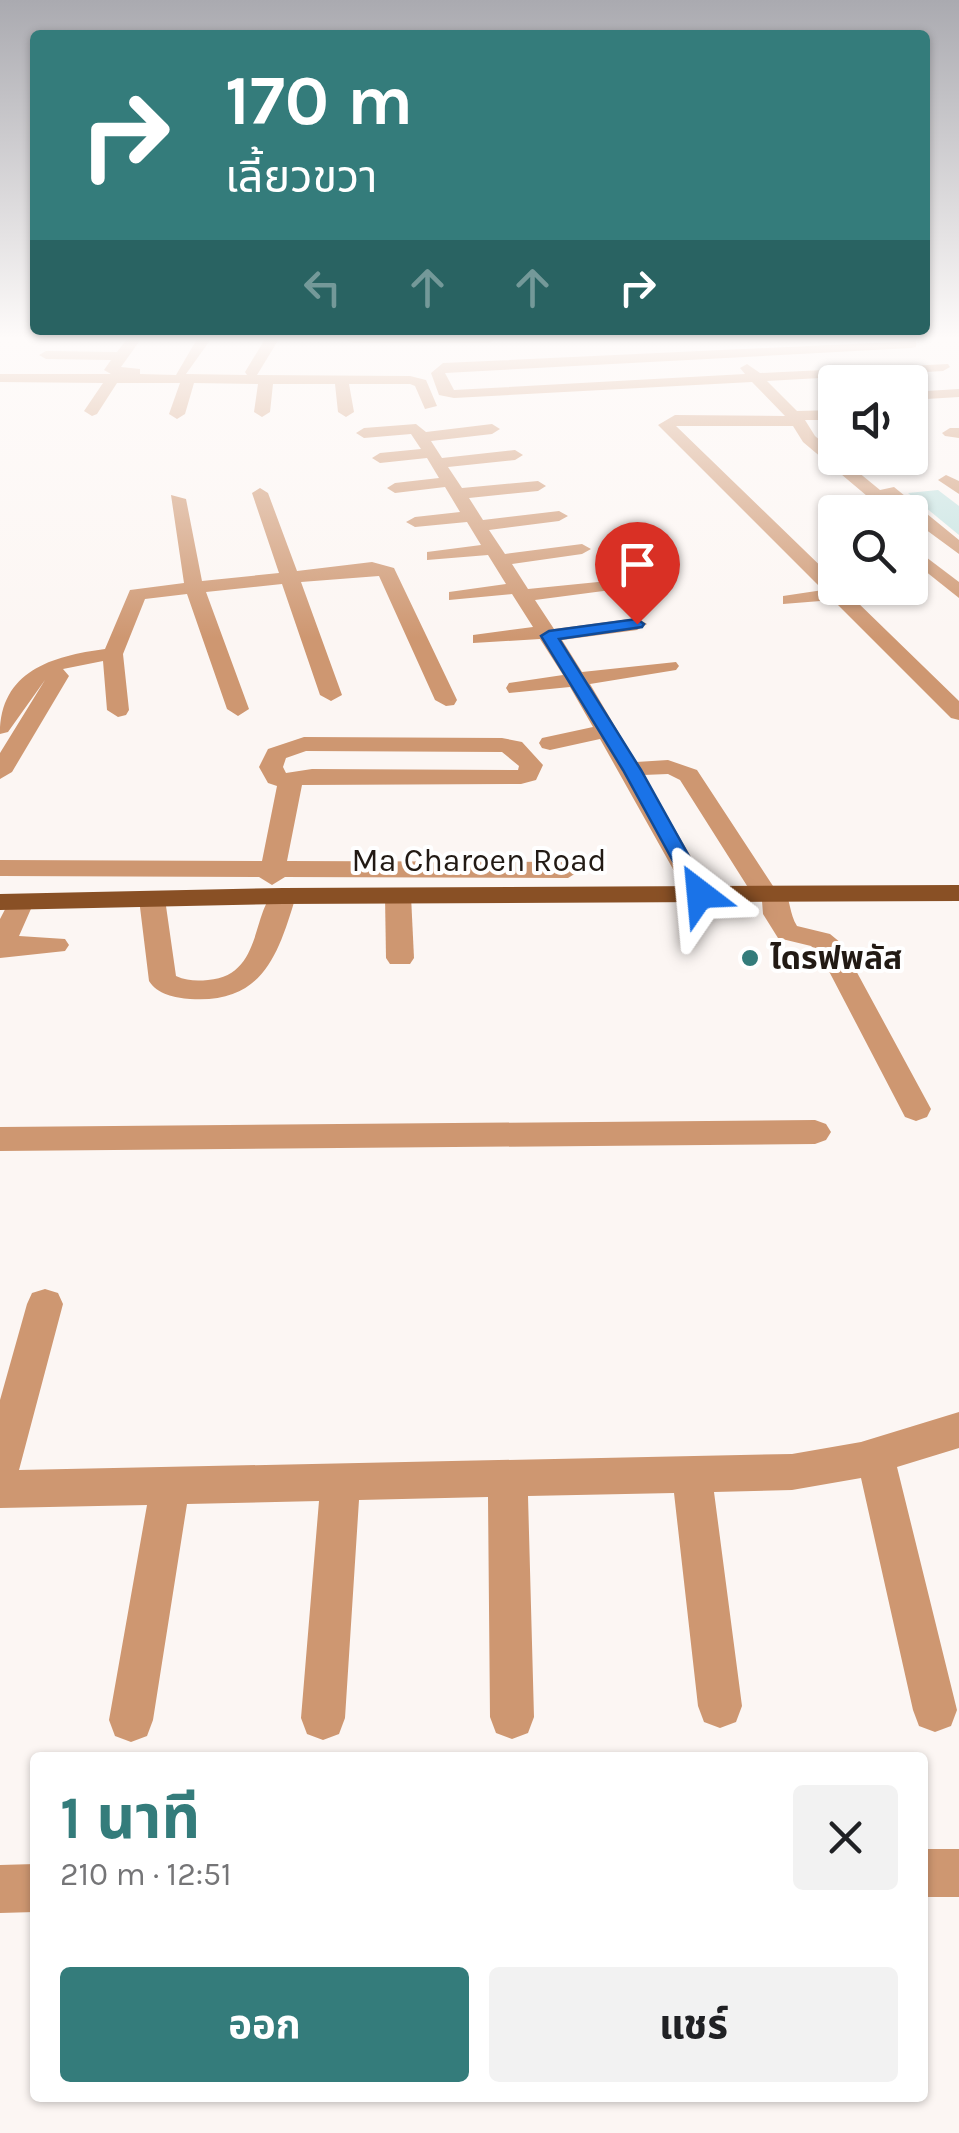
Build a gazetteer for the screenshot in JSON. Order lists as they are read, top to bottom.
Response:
{
  "streets": {
    "main road": ["Ma Charoen Road"]
  },
  "places": ["ไดรฟพลัส"],
  "page": {
    "turn": ["170 m", "เลี้ยวขวา"],
    "heading": ["1 นาที", "210 m · 12:51"],
    "buttons": ["ออก", "แชร์"]
  }
}
